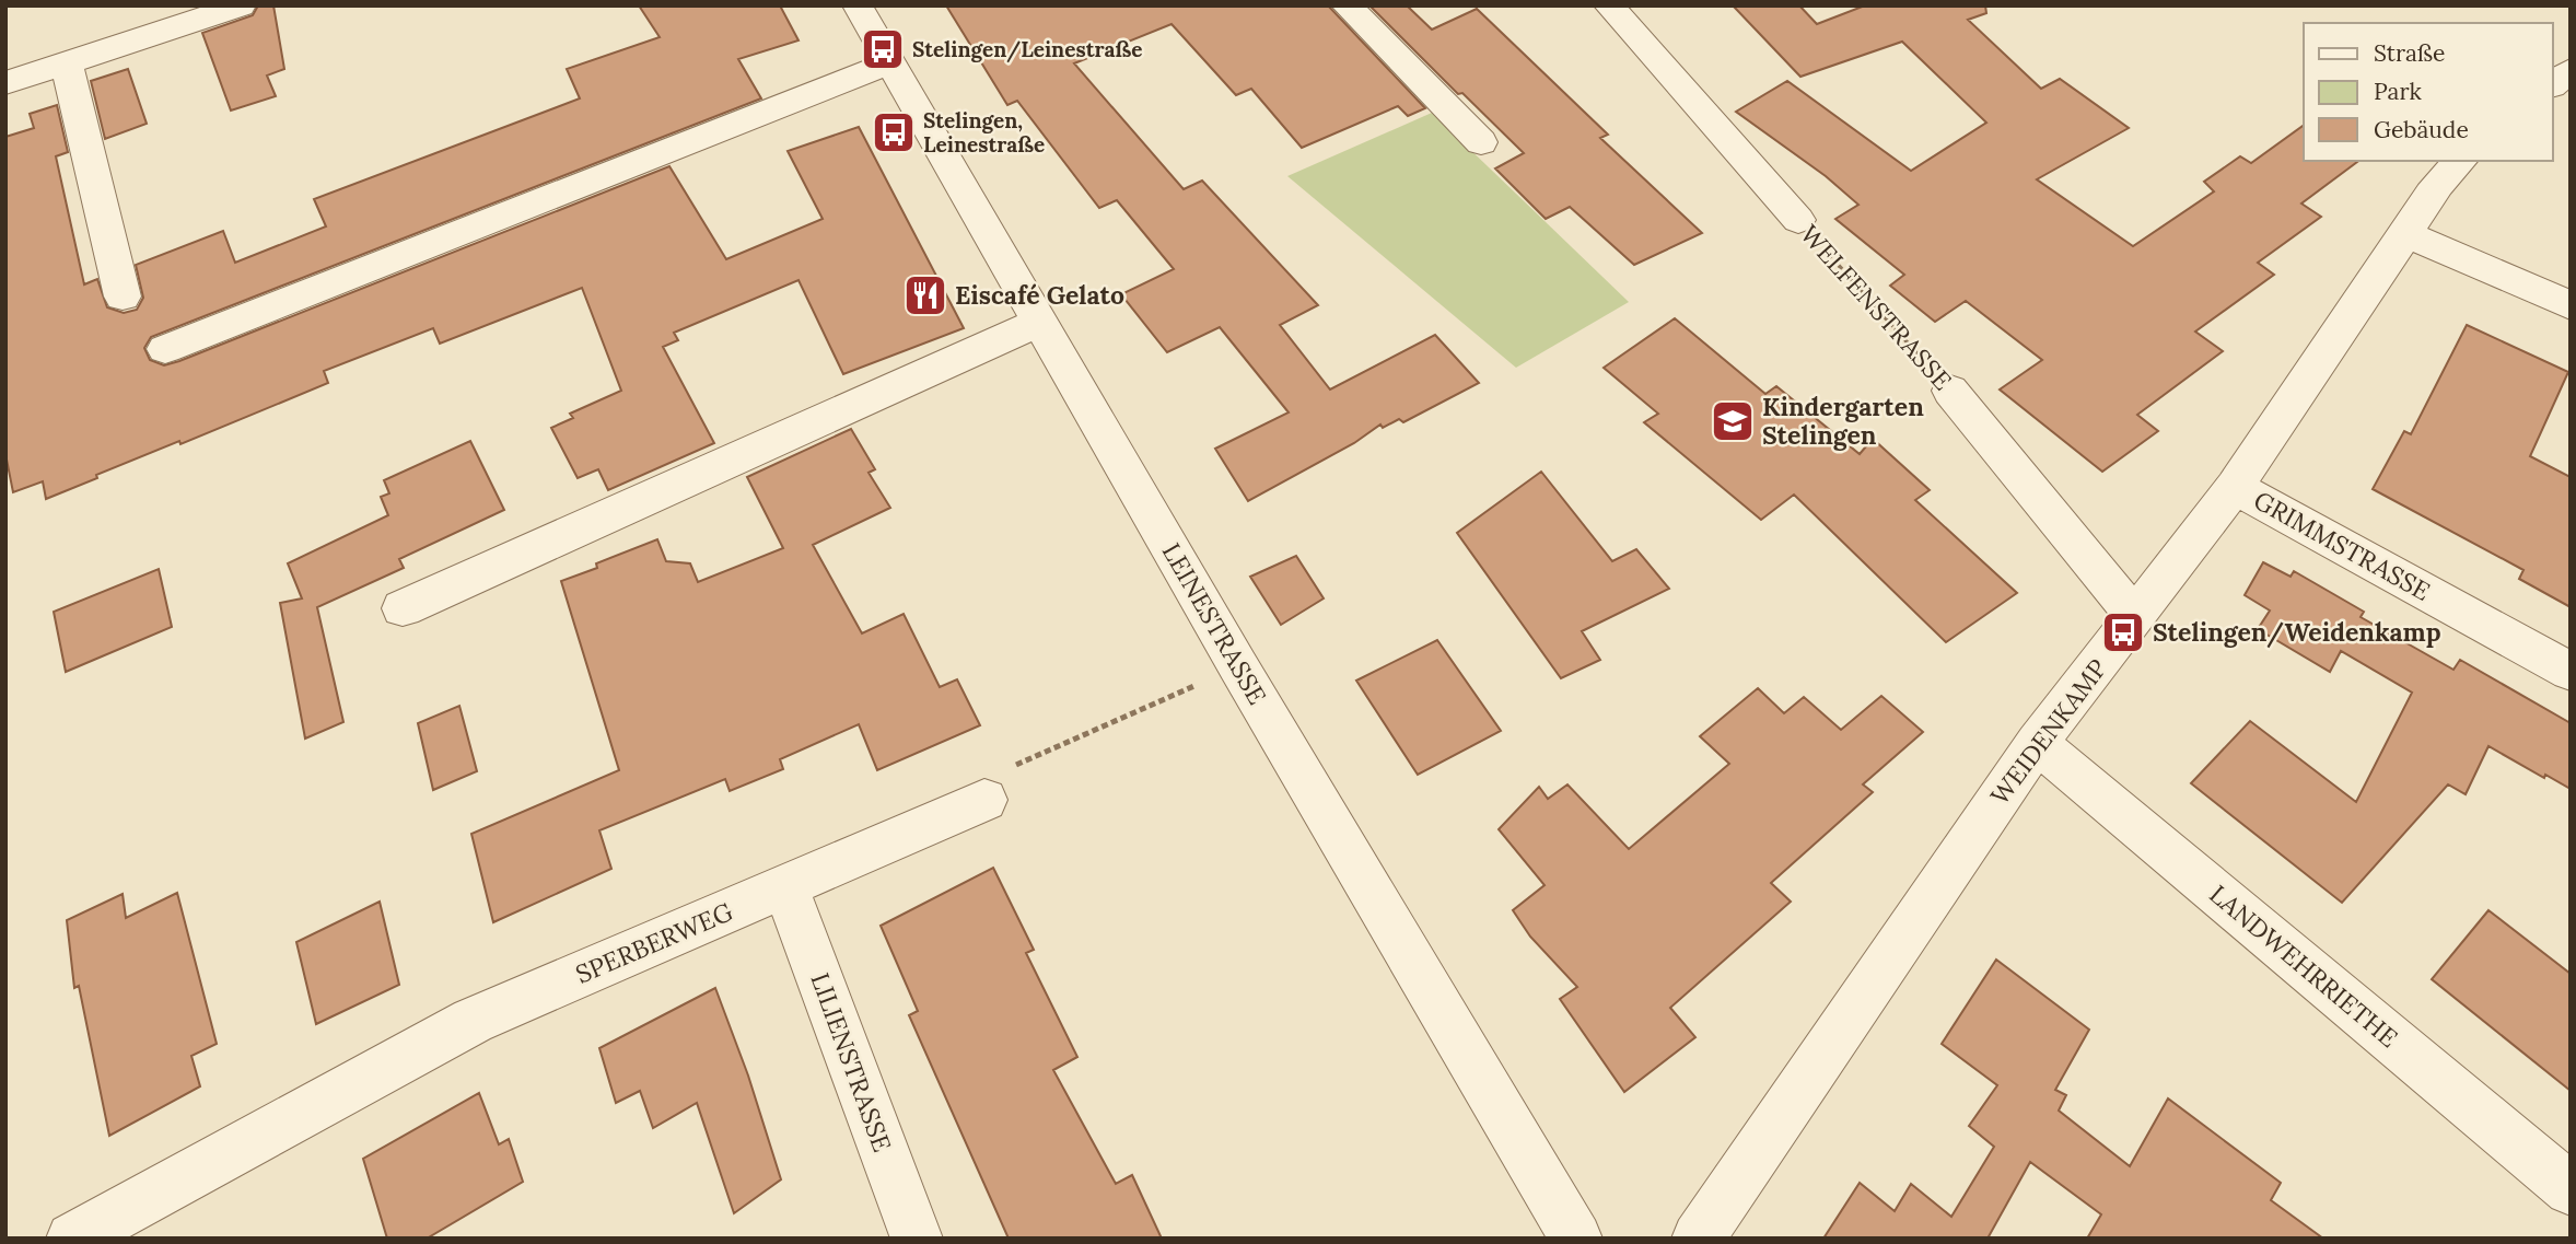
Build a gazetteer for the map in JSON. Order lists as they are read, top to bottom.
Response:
{
  "streets": {
    "street": [
      "WELFENSTRASSE",
      "GRIMMSTRASSE",
      "LEINESTRASSE",
      "WEIDENKAMP",
      "SPERBERWEG",
      "LANDWEHRRIETHE",
      "LILIENSTRASSE"
    ]
  },
  "crossings": [
    ["WELFENSTRASSE", "WEIDENKAMP"],
    ["GRIMMSTRASSE", "WEIDENKAMP"],
    ["WEIDENKAMP", "LANDWEHRRIETHE"],
    ["SPERBERWEG", "LILIENSTRASSE"]
  ],
  "places": {
    "bus stop": ["Stelingen/Leinestraße", "Stelingen, Leinestraße", "Stelingen/Weidenkamp"],
    "restaurant": ["Eiscafé Gelato"],
    "school or university": ["Kindergarten Stelingen"]
  },
  "legend": ["Straße", "Park", "Gebäude"]
}
